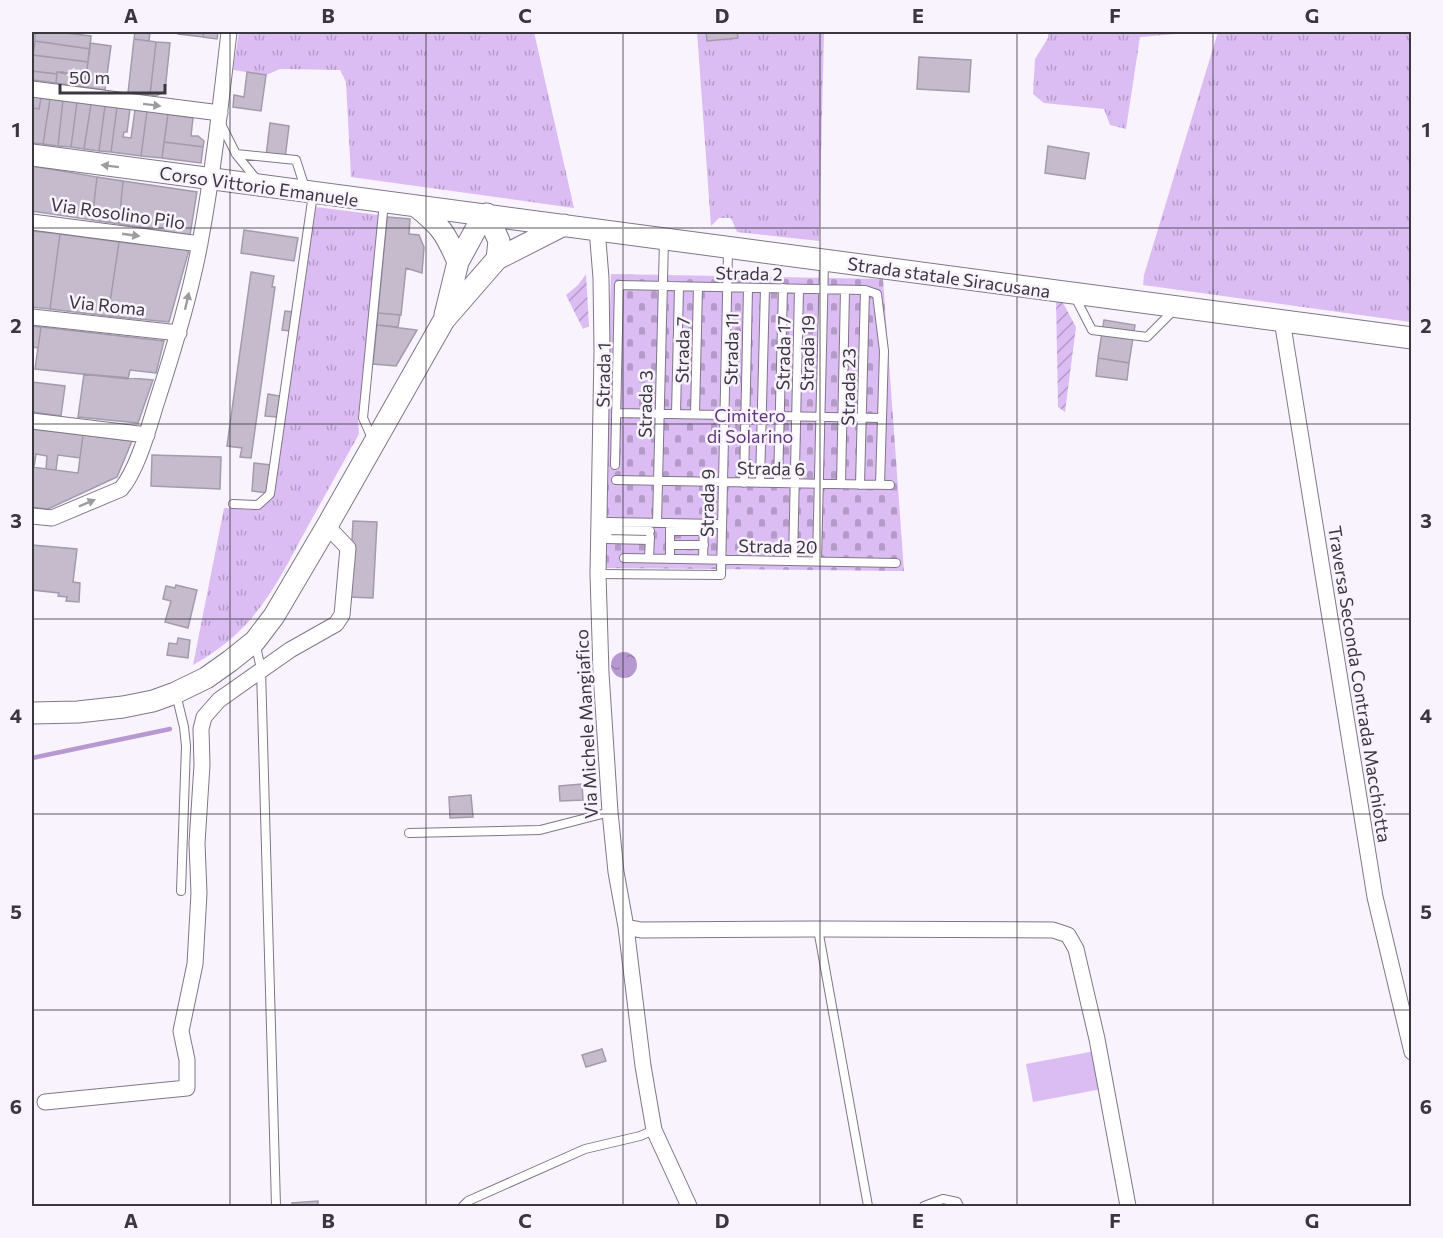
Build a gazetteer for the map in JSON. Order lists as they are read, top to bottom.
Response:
{
  "streets": {
    "main road": ["Corso Vittorio Emanuele", "Strada statale Siracusana"],
    "street": [
      "Via Rosolino Pilo",
      "Via Roma",
      "Traversa Seconda Contrada Macchiotta",
      "Via Michele Mangiafico"
    ],
    "lane": [
      "Strada 2",
      "Strada 11",
      "Strada 7",
      "Strada 17",
      "Strada 19",
      "Strada 1",
      "Strada 23",
      "Strada 3",
      "Strada 6",
      "Strada 9",
      "Strada 20"
    ]
  },
  "crossings": [
    ["Corso Vittorio Emanuele", "Strada statale Siracusana"],
    ["Strada 2", "Strada 11"],
    ["Strada 2", "Strada 7"],
    ["Strada 2", "Strada 17"],
    ["Strada 2", "Strada 19"],
    ["Strada 2", "Strada 1"],
    ["Strada 2", "Strada 23"],
    ["Strada 2", "Strada 3"],
    ["Strada 2", "Strada 9"],
    ["Strada statale Siracusana", "Strada 19"],
    ["Strada statale Siracusana", "Strada 3"],
    ["Strada statale Siracusana", "Strada 9"],
    ["Strada statale Siracusana", "Traversa Seconda Contrada Macchiotta"],
    ["Strada statale Siracusana", "Via Michele Mangiafico"],
    ["Strada 11", "Strada 6"],
    ["Strada 17", "Strada 6"],
    ["Strada 17", "Strada 20"],
    ["Strada 19", "Strada 6"],
    ["Strada 19", "Strada 20"],
    ["Strada 23", "Strada 6"],
    ["Strada 3", "Strada 6"],
    ["Strada 3", "Strada 20"],
    ["Strada 6", "Strada 9"],
    ["Strada 9", "Strada 20"],
    ["Strada 9", "Via Michele Mangiafico"]
  ],
  "one_way": ["Corso Vittorio Emanuele"],
  "parks": ["Cimitero di Solarino"],
  "scale_bar": "50 m",
  "grid": {
    "columns": [
      "A",
      "B",
      "C",
      "D",
      "E",
      "F",
      "G"
    ],
    "rows": [
      "1",
      "2",
      "3",
      "4",
      "5",
      "6"
    ]
  }
}
